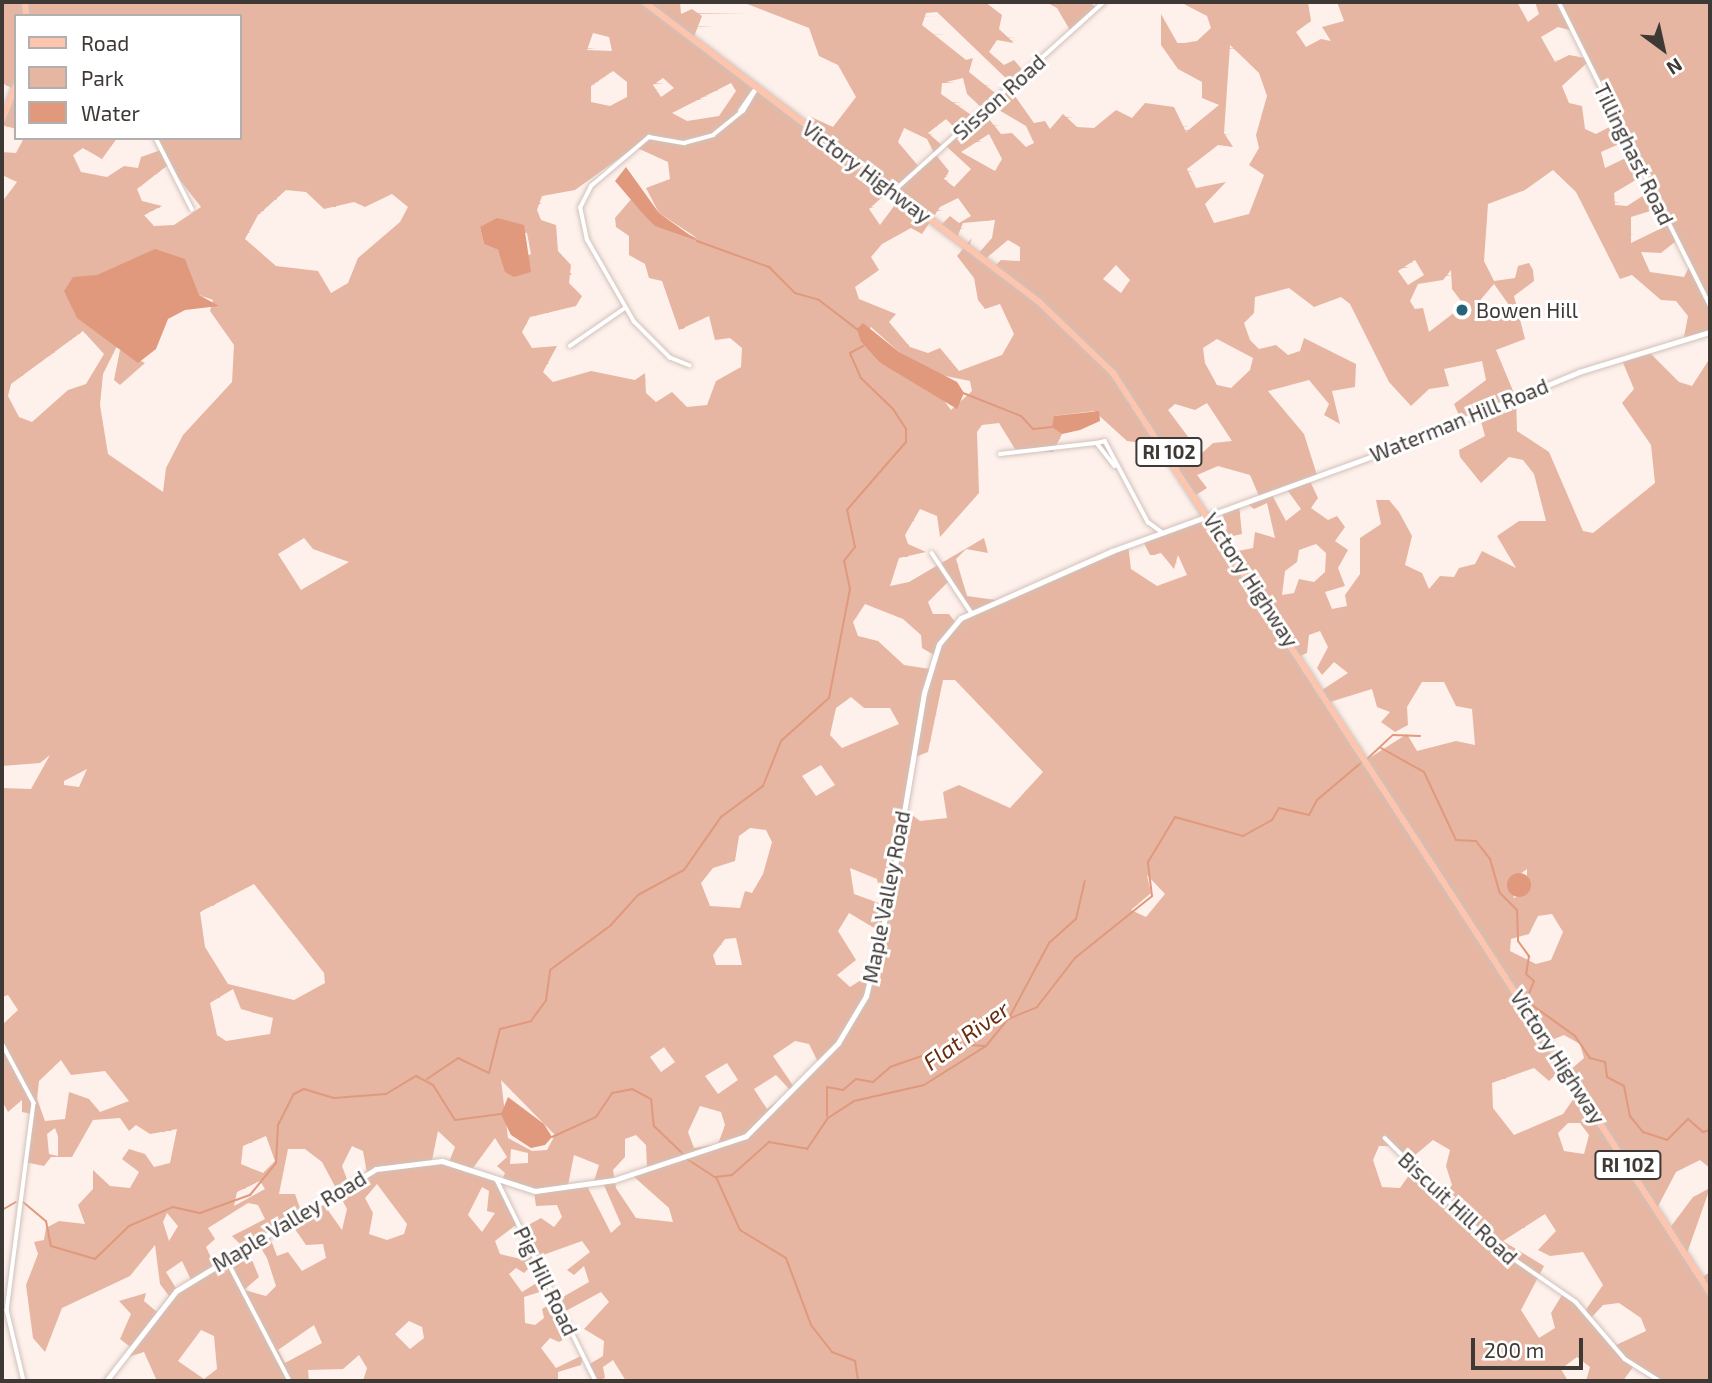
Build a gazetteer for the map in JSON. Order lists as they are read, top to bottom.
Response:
{
  "streets": {
    "main road": ["Victory Highway", "RI 102"],
    "street": [
      "Sisson Road",
      "Tillinghast Road",
      "Waterman Hill Road",
      "Maple Valley Road",
      "Biscuit Hill Road",
      "Pig Hill Road"
    ]
  },
  "crossings": [
    ["Sisson Road", "Victory Highway"],
    ["Victory Highway", "Waterman Hill Road"],
    ["Victory Highway", "Maple Valley Road"],
    ["Waterman Hill Road", "Maple Valley Road"],
    ["Maple Valley Road", "Pig Hill Road"]
  ],
  "water": ["Flat River"],
  "places": ["Bowen Hill"],
  "legend": ["Road", "Park", "Water"],
  "scale_bar": "200 m",
  "north": "bottom right"
}
